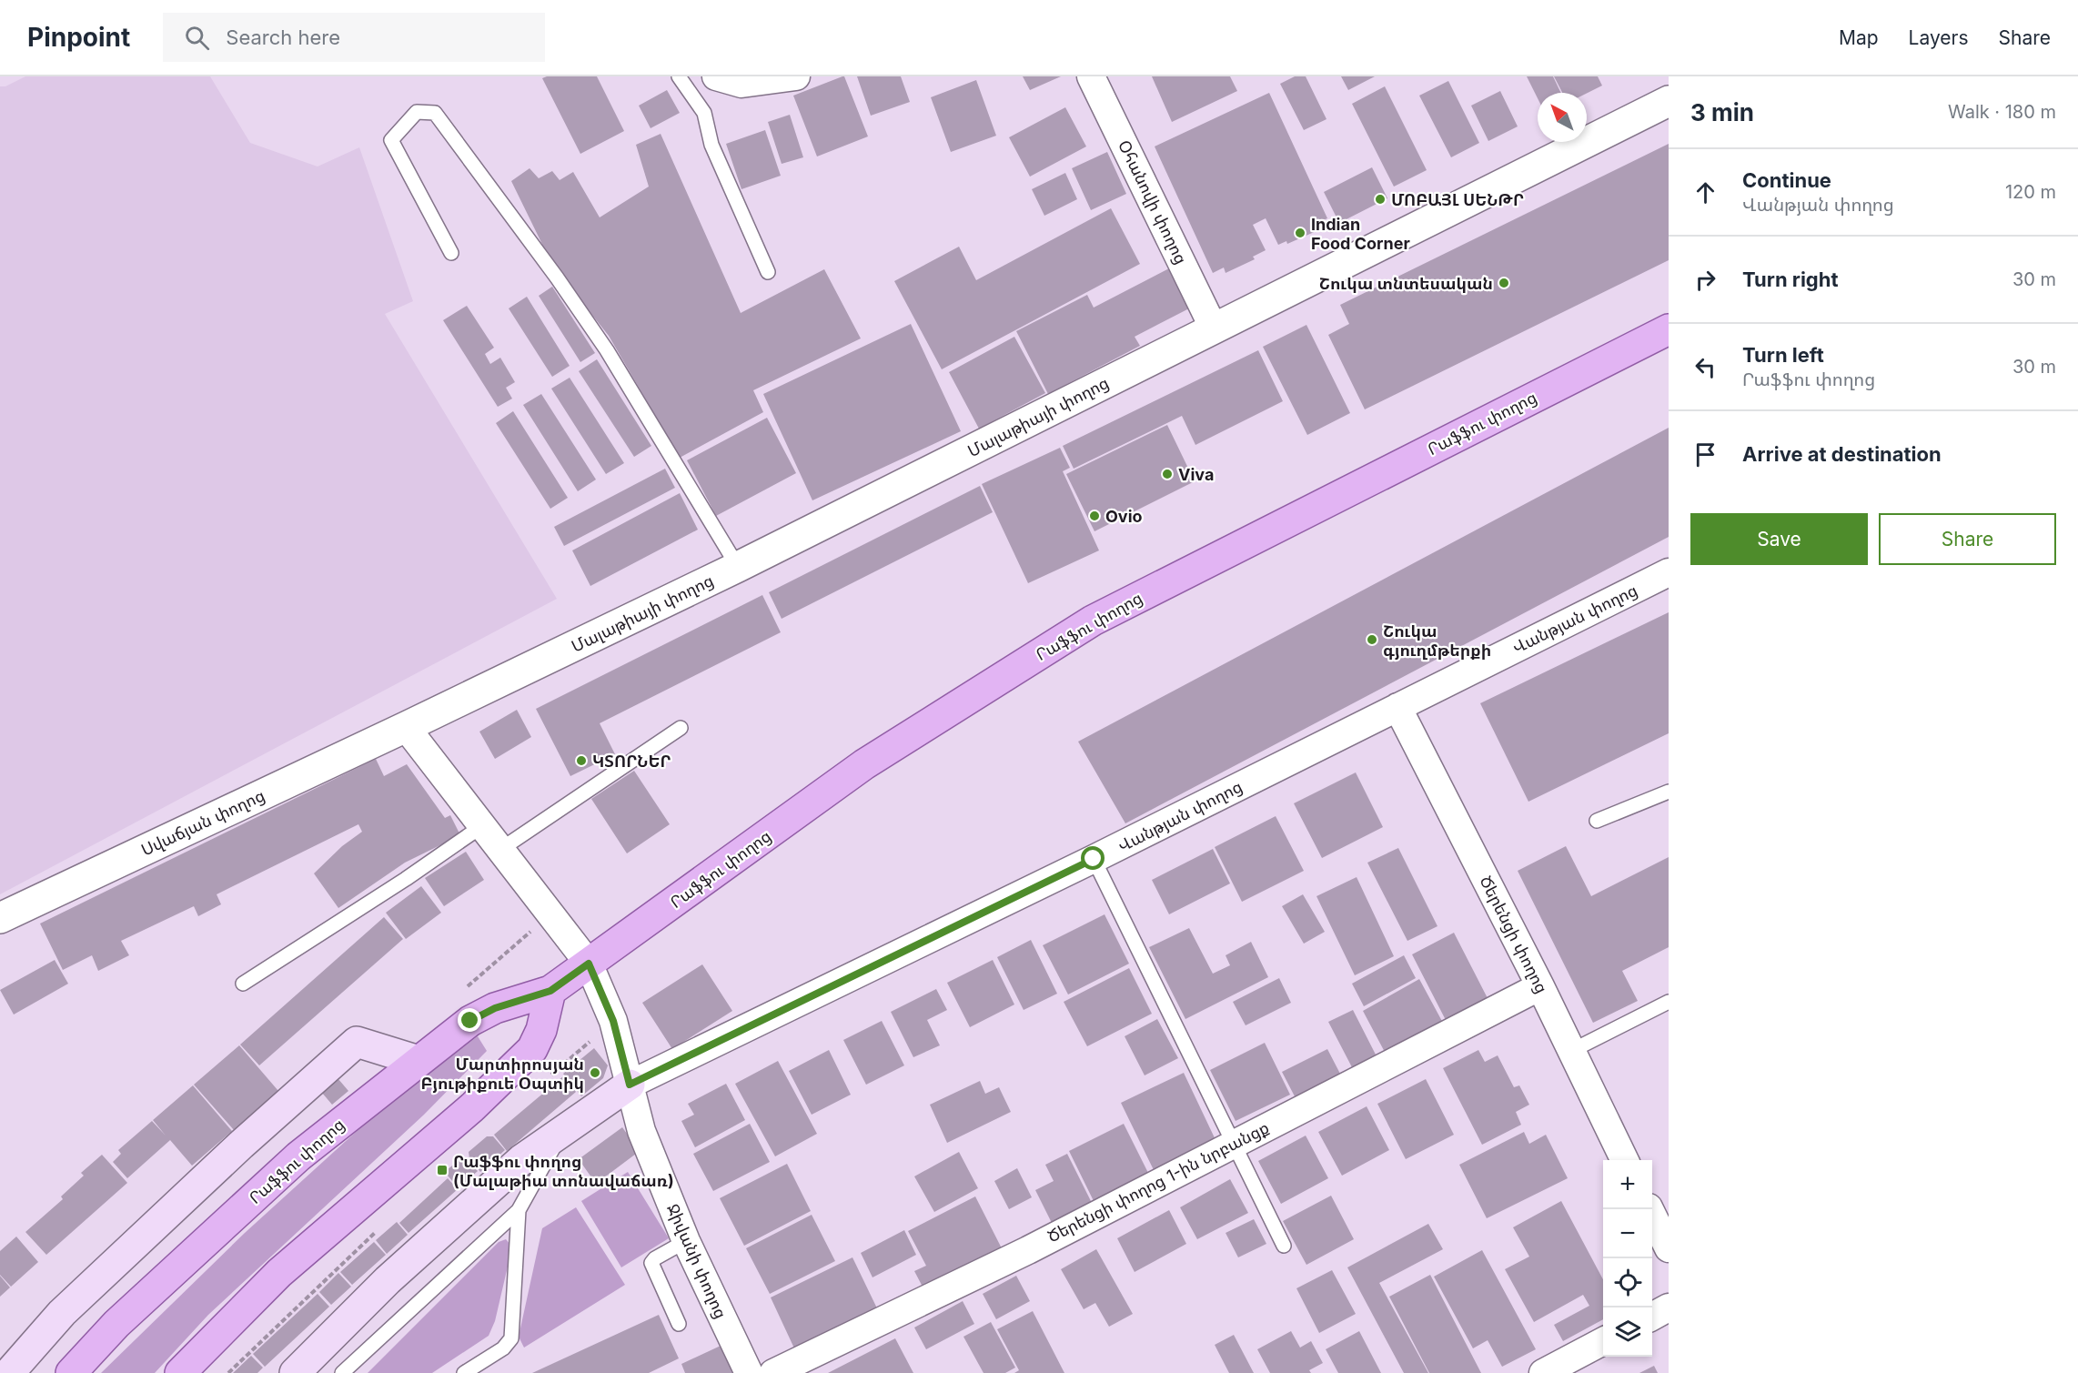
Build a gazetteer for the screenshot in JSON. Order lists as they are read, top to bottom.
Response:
{
  "streets": {
    "main road": ["Րաֆֆու փողոց"],
    "street": [
      "Օհանովի փողոց",
      "Մալաթիայի փողոց",
      "Վանթյան փողոց",
      "Սվաճյան փողոց",
      "Ծերենցի փողոց",
      "Ծերենցի փողոց 1-ին նրբանցք",
      "Ջիվանի փողոց"
    ]
  },
  "crossings": [
    ["Օհանովի փողոց", "Մալաթիայի փողոց"],
    ["Մալաթիայի փողոց", "Սվաճյան փողոց"],
    ["Մալաթիայի փողոց", "Ջիվանի փողոց"],
    ["Րաֆֆու փողոց", "Ջիվանի փողոց"],
    ["Վանթյան փողոց", "Ծերենցի փողոց"],
    ["Վանթյան փողոց", "Ջիվանի փողոց"],
    ["Սվաճյան փողոց", "Ջիվանի փողոց"],
    ["Ծերենցի փողոց", "Ծերենցի փողոց 1-ին նրբանցք"]
  ],
  "places": {
    "other": [
      "ՄՈԲԱՅԼ ՍԵՆԹՐ",
      "Indian Food Corner",
      "Շուկա տնտեսական",
      "Viva",
      "Ovio",
      "Շուկա գյուղմթերքի",
      "ԿՏՈՐՆԵՐ",
      "Մարտիրոսյան Բյութիքուե Օպտիկ"
    ],
    "transit": ["Րաֆֆու փողոց (Մալաթիա տոնավաճառ)"]
  },
  "north": "top left",
  "page": {
    "header": "Pinpoint",
    "search": "Search here",
    "nav": ["Map", "Layers", "Share"],
    "heading": ["3 min", "Walk · 180 m"],
    "list": [
      ["Continue", "Վանթյան փողոց", "120 m"],
      ["Turn right", "30 m"],
      ["Turn left", "Րաֆֆու փողոց", "30 m"],
      "Arrive at destination"
    ],
    "buttons": ["Save", "Share"],
    "map_buttons": ["+", "−"]
  }
}
